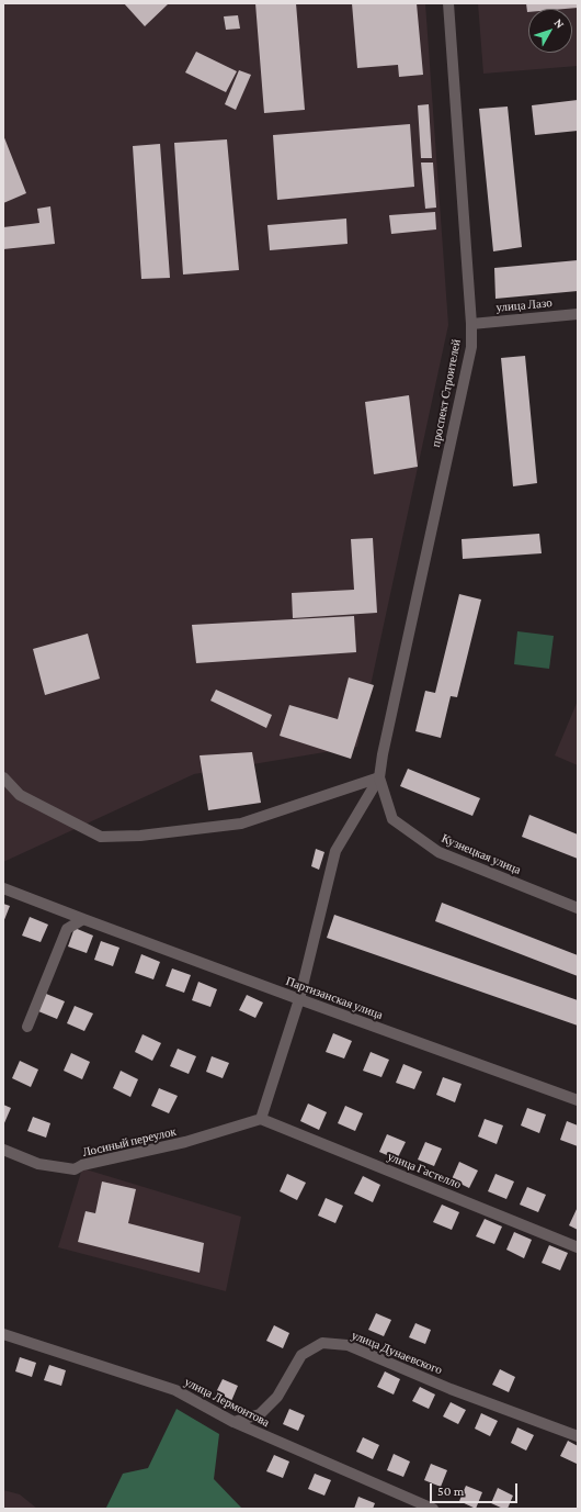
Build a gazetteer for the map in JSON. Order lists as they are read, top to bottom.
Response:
{
  "streets": {
    "street": [
      "улица Лазо",
      "проспект Строителей",
      "Кузнецкая улица",
      "Партизанская улица",
      "Лосиный переулок",
      "улица Гастелло",
      "улица Дунаевского",
      "улица Лермонтова"
    ]
  },
  "crossings": [
    ["улица Лазо", "проспект Строителей"],
    ["проспект Строителей", "Кузнецкая улица"],
    ["Лосиный переулок", "улица Гастелло"],
    ["улица Дунаевского", "улица Лермонтова"]
  ],
  "scale_bar": "50 m",
  "north": "top right"
}
